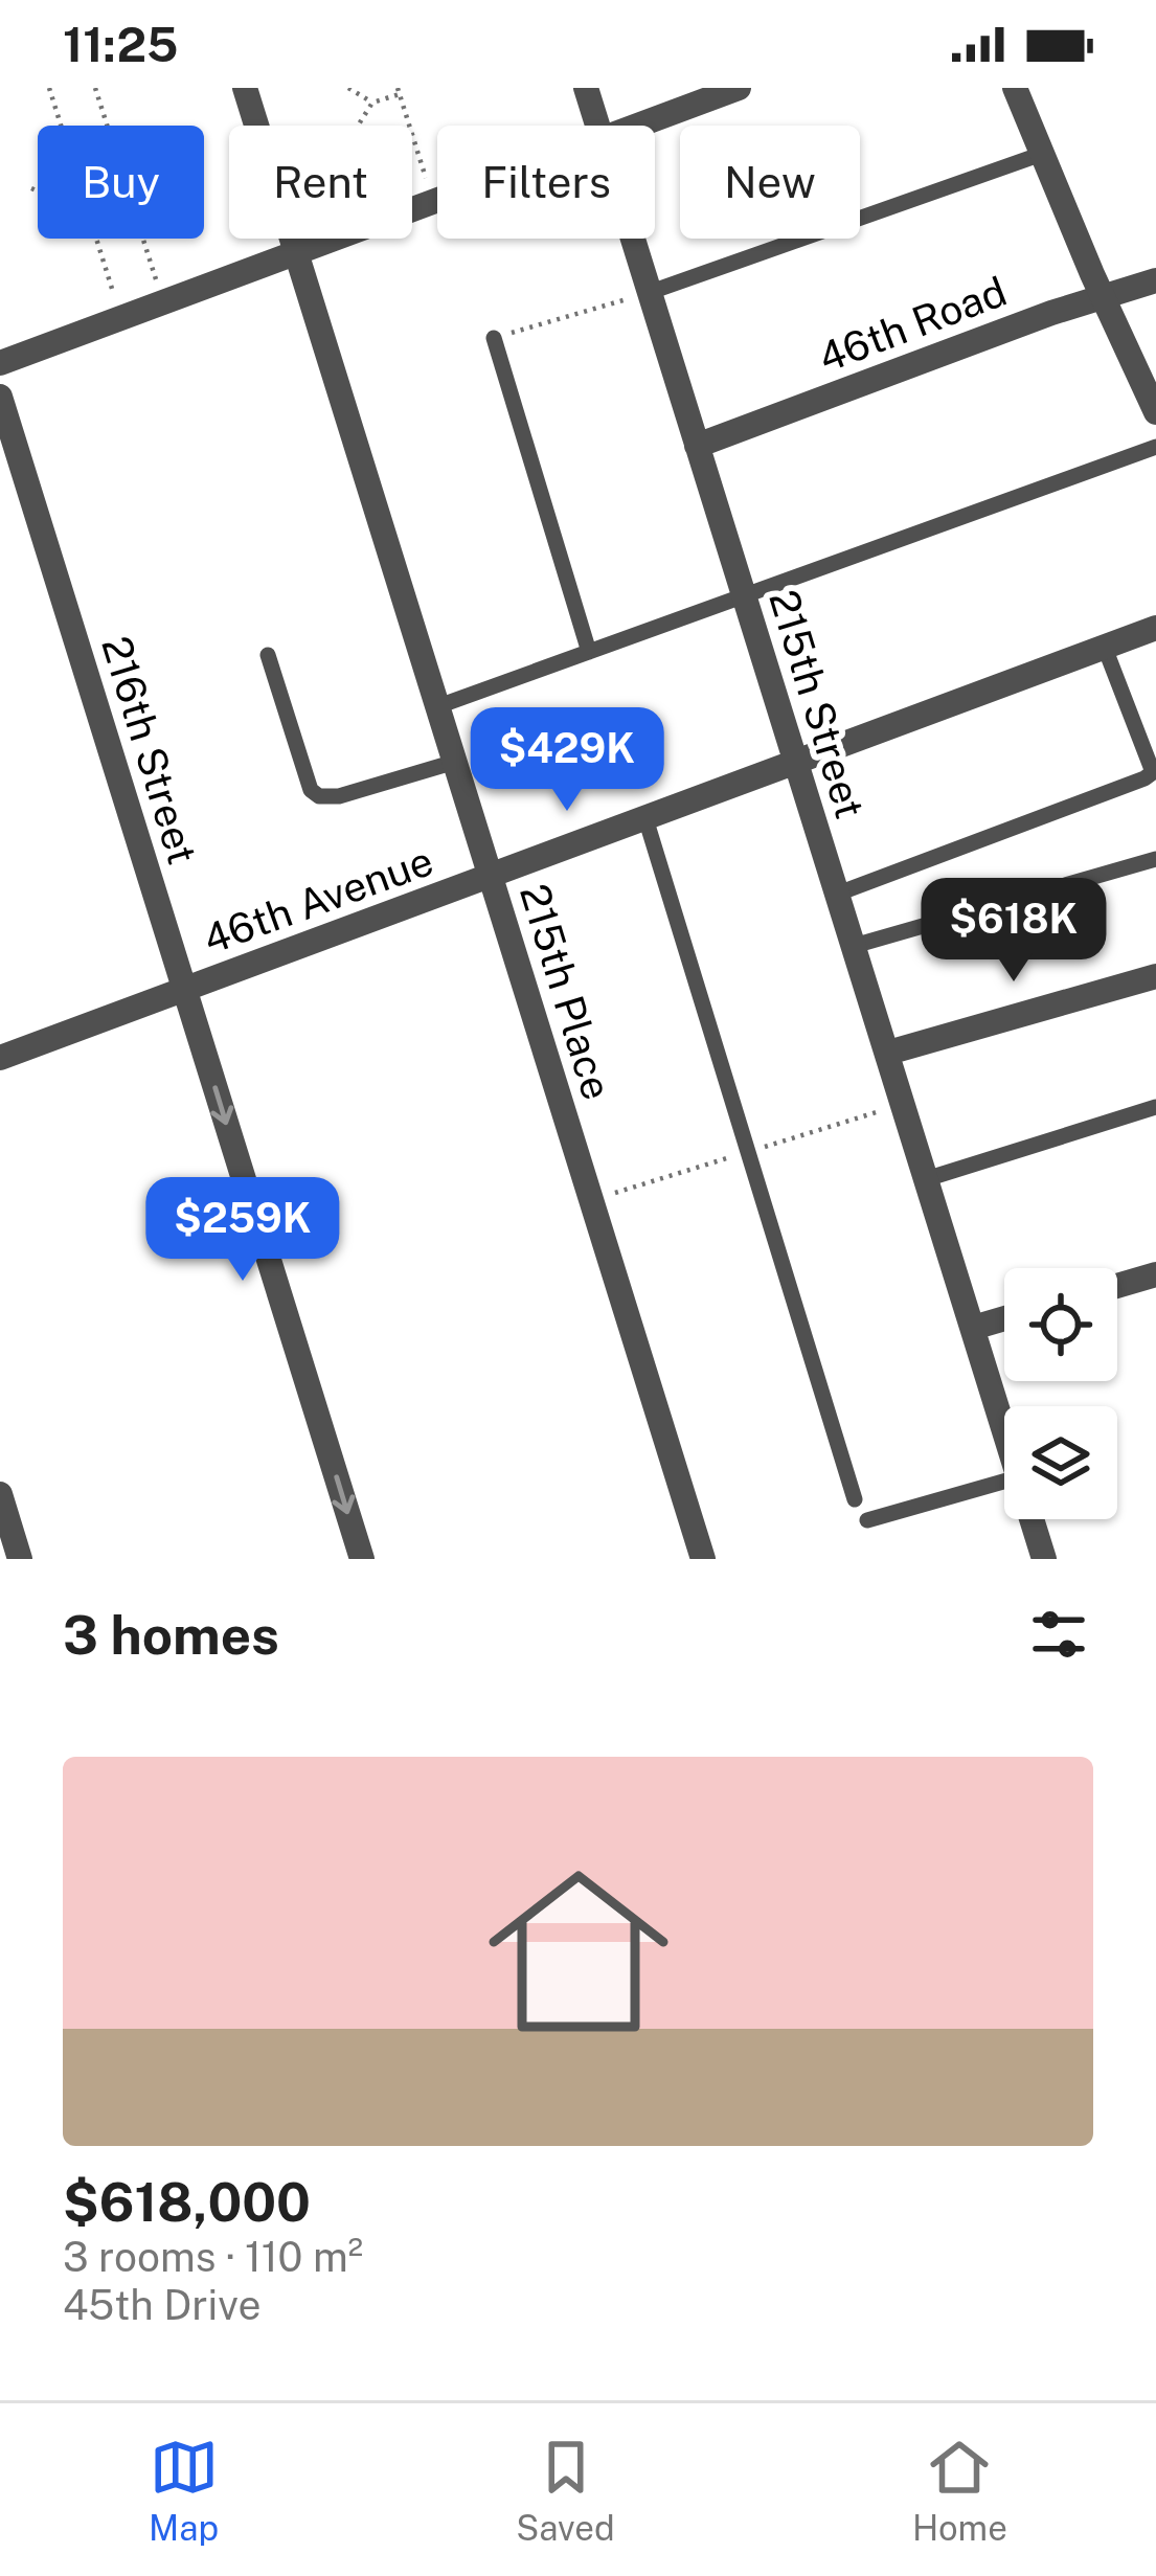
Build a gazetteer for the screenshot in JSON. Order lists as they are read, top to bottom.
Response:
{
  "streets": {
    "street": [
      "46th Road",
      "215th Street",
      "216th Street",
      "46th Avenue",
      "215th Place"
    ]
  },
  "crossings": [
    ["46th Road", "215th Street"],
    ["215th Street", "46th Avenue"],
    ["216th Street", "46th Avenue"],
    ["46th Avenue", "215th Place"]
  ],
  "one_way": ["216th Street"],
  "page": {
    "status": "11:25",
    "chip": [
      "Buy",
      "Rent",
      "Filters",
      "New"
    ],
    "price": ["$429K", "$618K", "$259K"],
    "heading": "3 homes",
    "list": [
      {
        "name": "$618,000",
        "note": "3 rooms · 110 m² · 45th Drive"
      }
    ],
    "tabs": ["Map", "Saved", "Home"]
  }
}
